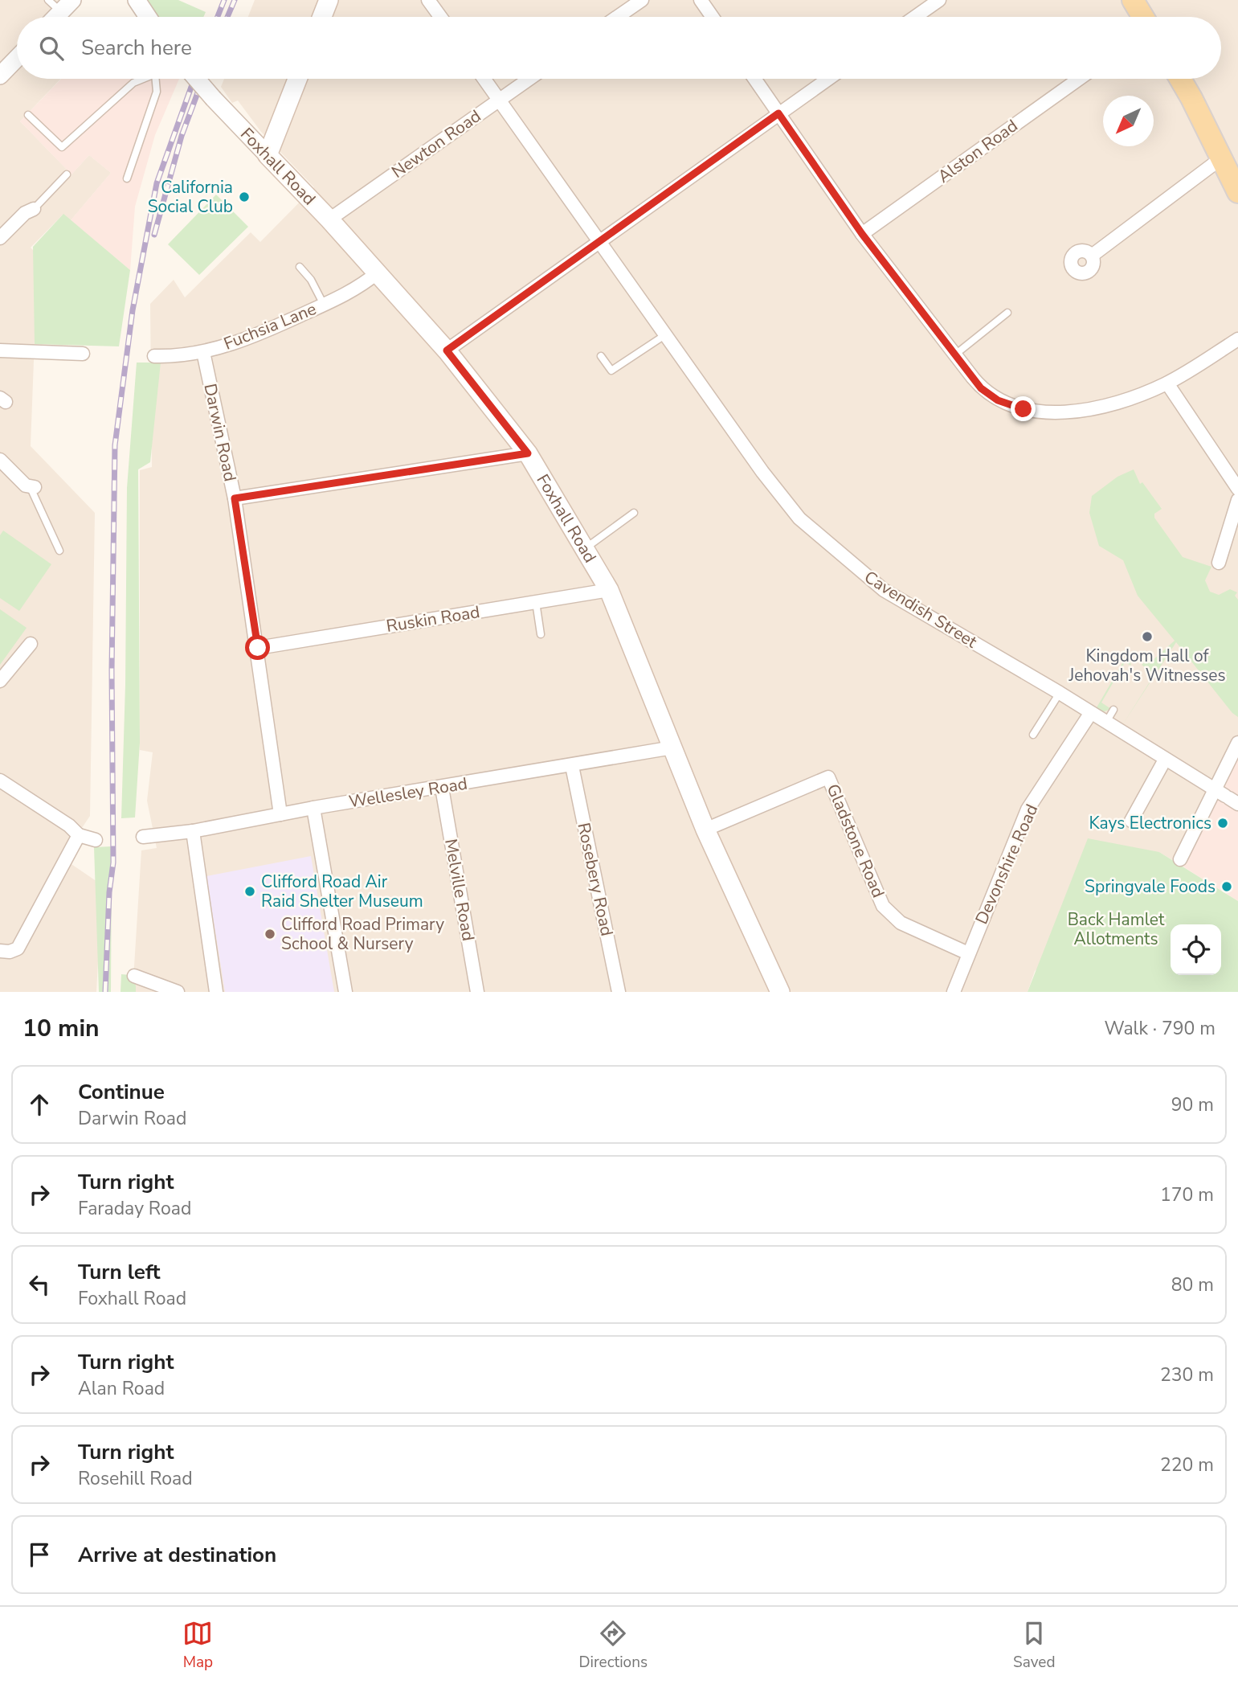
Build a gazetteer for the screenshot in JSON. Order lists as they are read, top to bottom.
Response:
{
  "streets": {
    "main road": ["Foxhall Road"],
    "street": [
      "Newton Road",
      "Alston Road",
      "Fuchsia Lane",
      "Darwin Road",
      "Cavendish Street",
      "Ruskin Road",
      "Wellesley Road",
      "Gladstone Road",
      "Devonshire Road",
      "Rosebery Road",
      "Melville Road"
    ]
  },
  "crossings": [
    ["Newton Road", "Foxhall Road"],
    ["Newton Road", "Cavendish Street"],
    ["Foxhall Road", "Fuchsia Lane"],
    ["Foxhall Road", "Ruskin Road"],
    ["Foxhall Road", "Wellesley Road"],
    ["Foxhall Road", "Gladstone Road"],
    ["Fuchsia Lane", "Darwin Road"],
    ["Darwin Road", "Ruskin Road"],
    ["Darwin Road", "Wellesley Road"],
    ["Cavendish Street", "Devonshire Road"],
    ["Wellesley Road", "Rosebery Road"],
    ["Wellesley Road", "Melville Road"],
    ["Gladstone Road", "Devonshire Road"]
  ],
  "parks": ["Back Hamlet Allotments"],
  "places": [
    "California Social Club",
    "Kingdom Hall of Jehovah's Witnesses",
    "Kays Electronics",
    "Springvale Foods",
    "Clifford Road Air Raid Shelter Museum",
    "Clifford Road Primary School & Nursery"
  ],
  "north": "bottom left",
  "page": {
    "search": "Search here",
    "heading": ["10 min", "Walk · 790 m"],
    "list": [
      ["Continue", "Darwin Road", "90 m"],
      ["Turn right", "Faraday Road", "170 m"],
      ["Turn left", "Foxhall Road", "80 m"],
      ["Turn right", "Alan Road", "230 m"],
      ["Turn right", "Rosehill Road", "220 m"],
      "Arrive at destination"
    ],
    "nav": ["Map", "Directions", "Saved"]
  }
}
